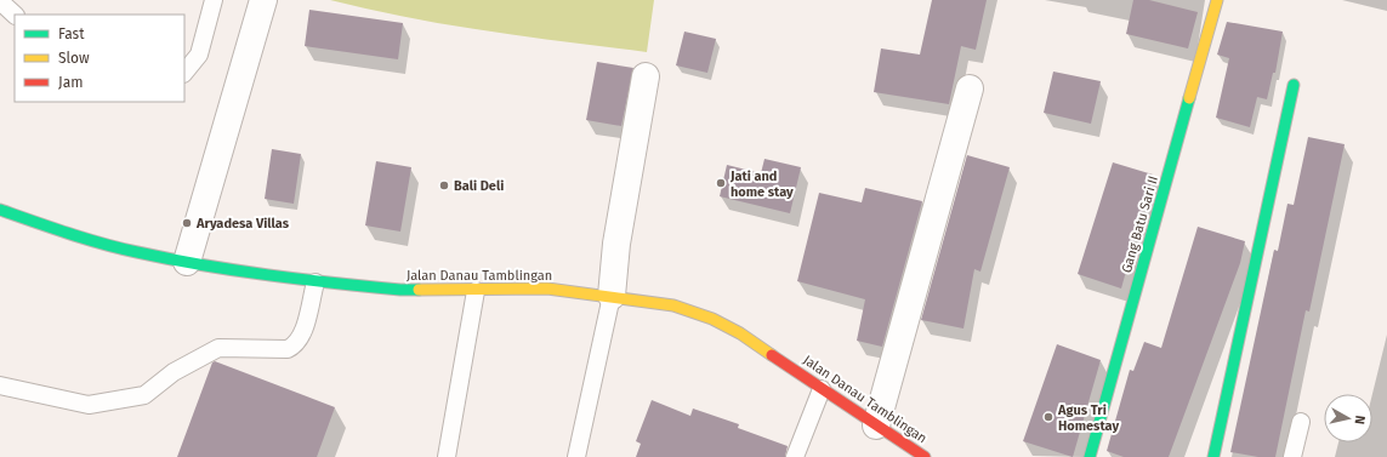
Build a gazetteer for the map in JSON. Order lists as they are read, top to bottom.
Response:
{
  "streets": {
    "street": ["Gang Batu Sari II", "Jalan Danau Tamblingan"]
  },
  "places": [
    "Jati and home stay",
    "Bali Deli",
    "Aryadesa Villas",
    "Agus Tri Homestay"
  ],
  "legend": ["Fast", "Slow", "Jam"],
  "north": "right"
}
